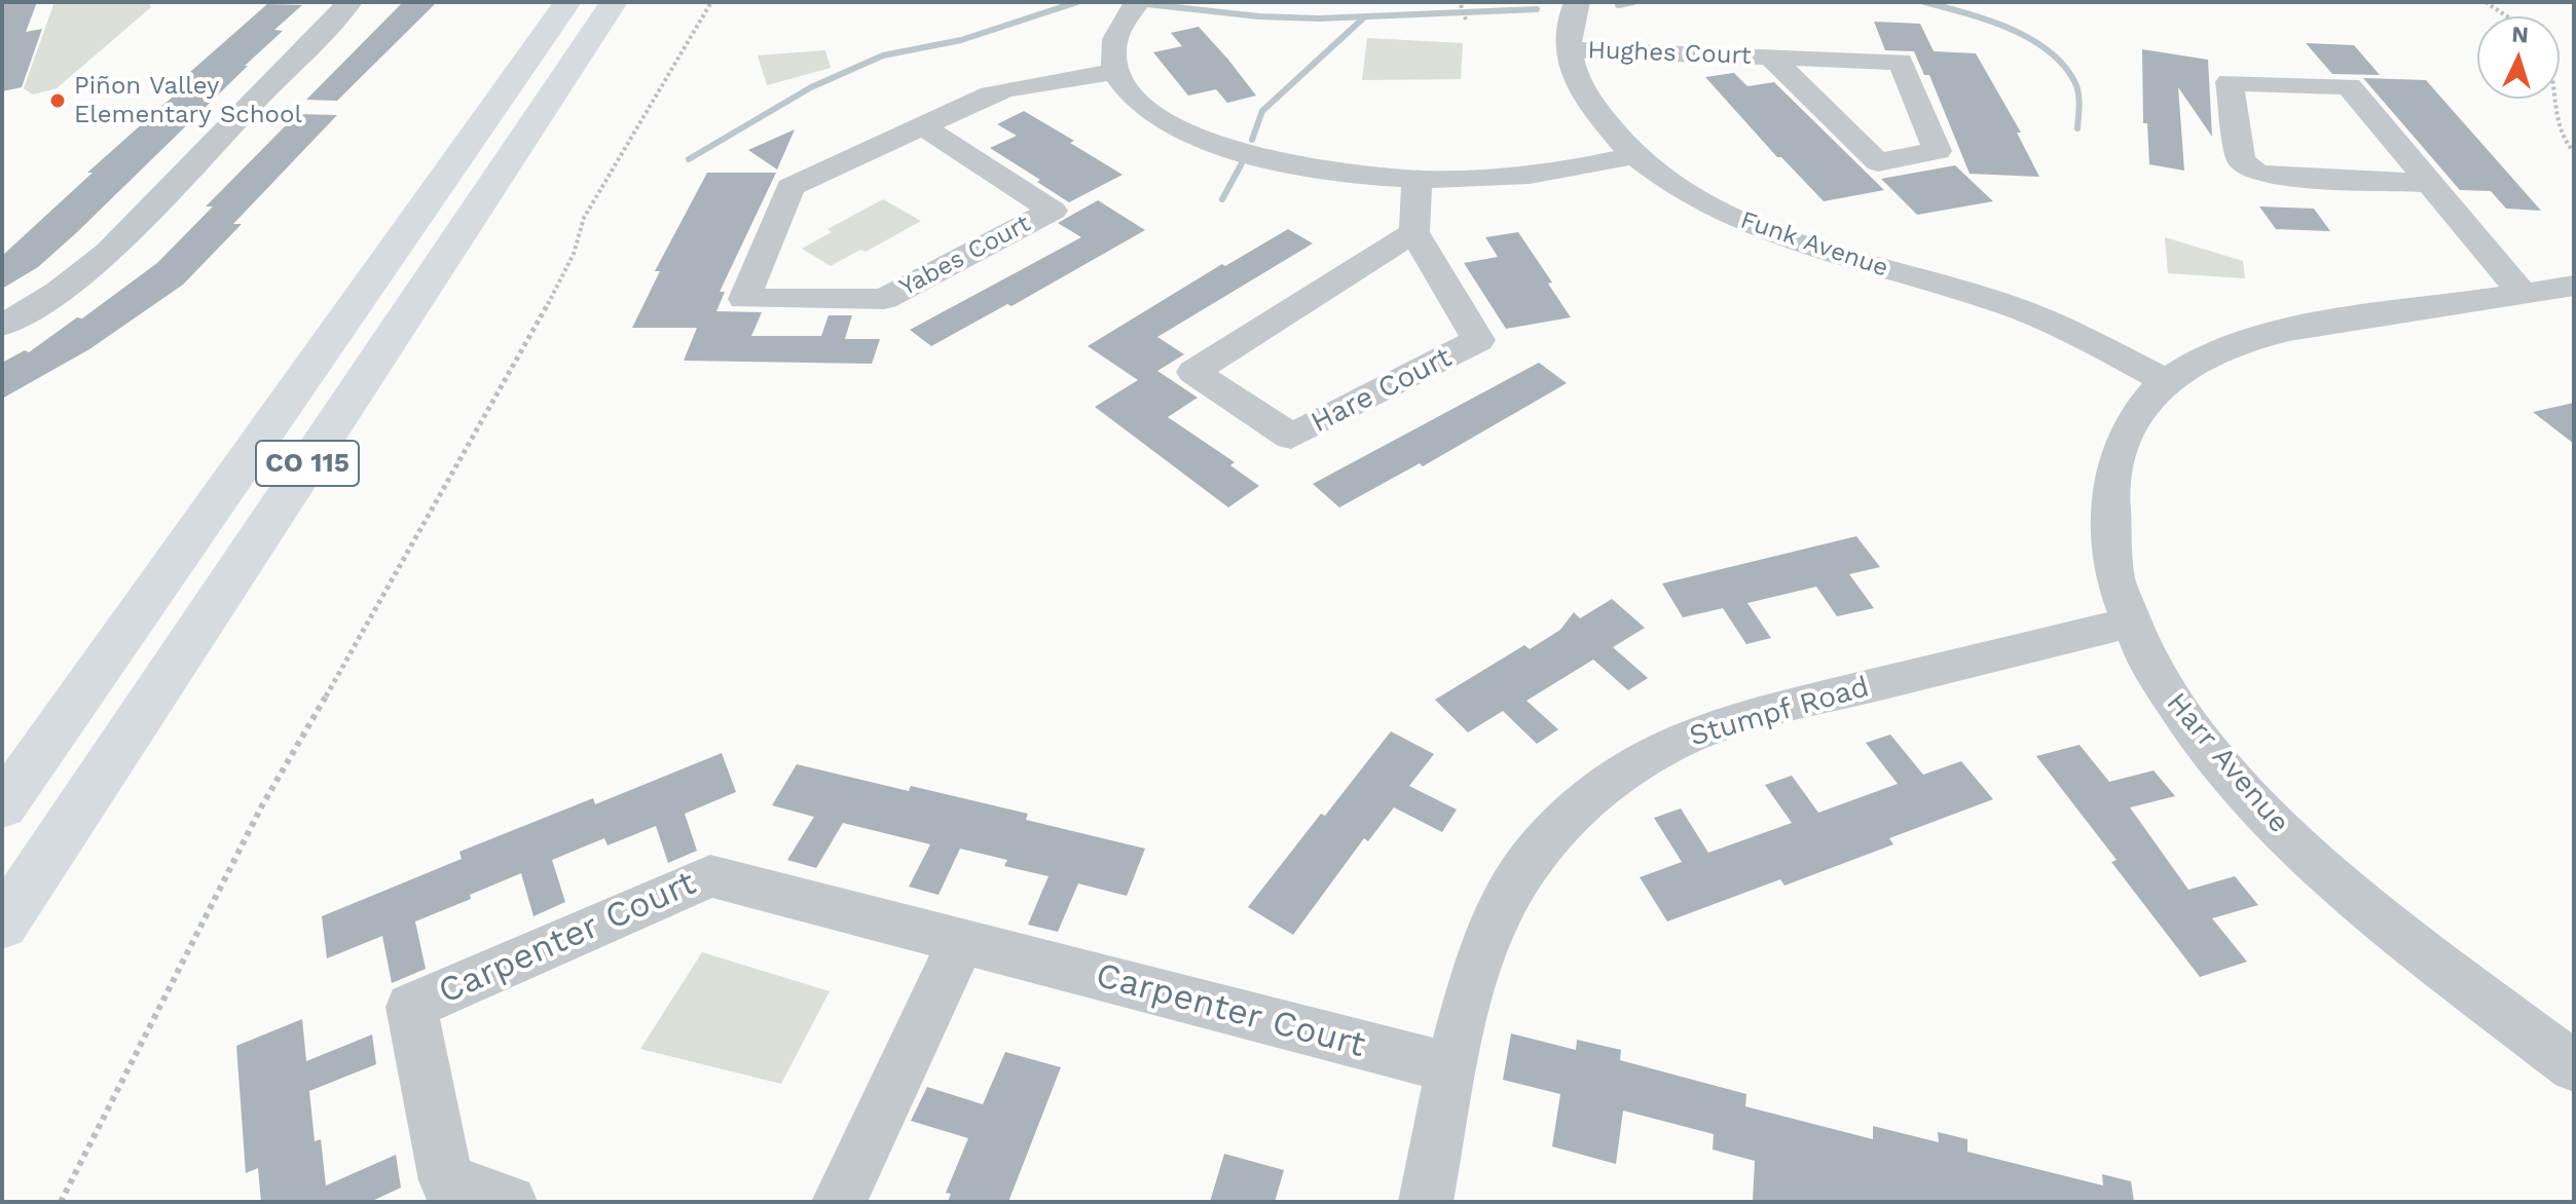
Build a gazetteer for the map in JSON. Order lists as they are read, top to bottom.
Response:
{
  "streets": {
    "highway": ["CO 115"],
    "street": [
      "Hughes Court",
      "Funk Avenue",
      "Yabes Court",
      "Hare Court",
      "Stumpf Road",
      "Harr Avenue",
      "Carpenter Court"
    ]
  },
  "crossings": [
    ["Hughes Court", "Funk Avenue"],
    ["Funk Avenue", "Harr Avenue"],
    ["Stumpf Road", "Harr Avenue"],
    ["Stumpf Road", "Carpenter Court"]
  ],
  "places": ["Piñon Valley Elementary School"],
  "north": "top"
}
